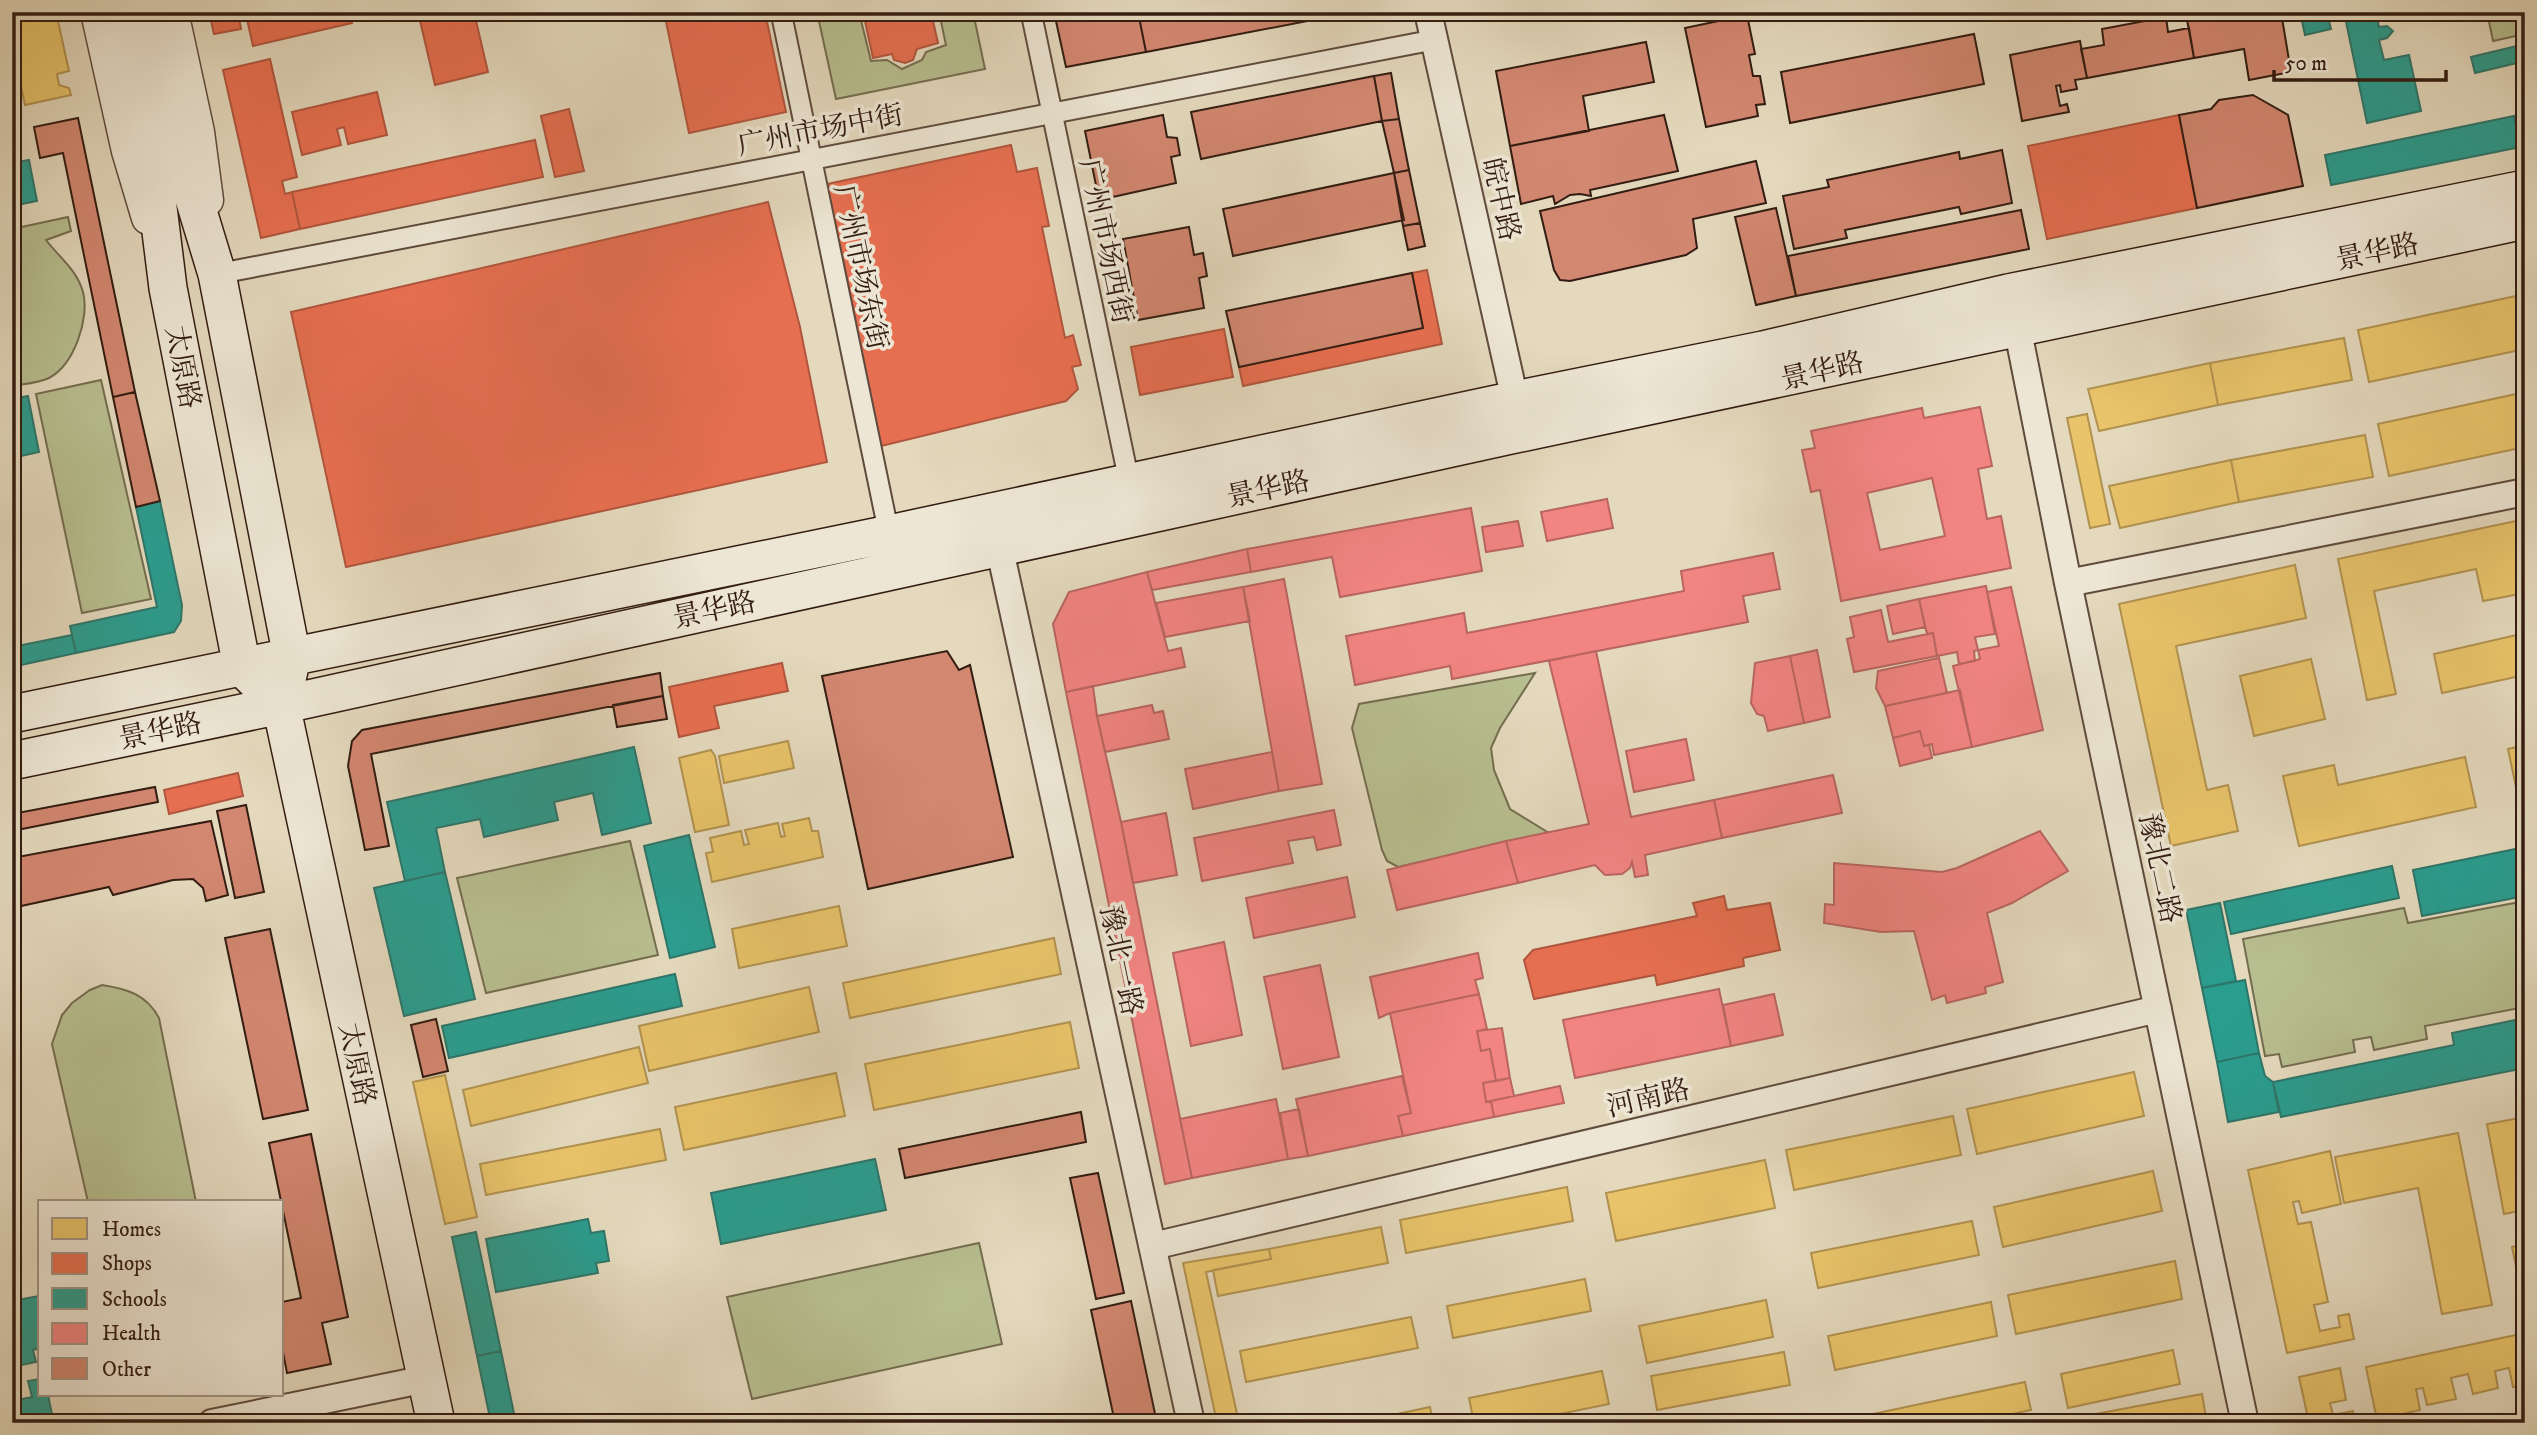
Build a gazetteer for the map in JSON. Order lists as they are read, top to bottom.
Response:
{
  "streets": {
    "main road": ["景华路", "太原路"],
    "street": [
      "广州市场中街",
      "皖中路",
      "广州市场西街",
      "广州市场东街",
      "豫北二路",
      "豫北一路",
      "河南路"
    ]
  },
  "crossings": [
    ["广州市场中街", "皖中路"],
    ["广州市场中街", "广州市场西街"],
    ["广州市场中街", "广州市场东街"],
    ["广州市场中街", "太原路"],
    ["皖中路", "景华路"],
    ["广州市场西街", "景华路"],
    ["景华路", "广州市场东街"],
    ["景华路", "太原路"],
    ["景华路", "豫北二路"],
    ["景华路", "豫北一路"],
    ["豫北二路", "河南路"],
    ["豫北一路", "河南路"]
  ],
  "legend": [
    "Homes",
    "Shops",
    "Schools",
    "Health",
    "Other"
  ],
  "scale_bar": "50 m"
}
